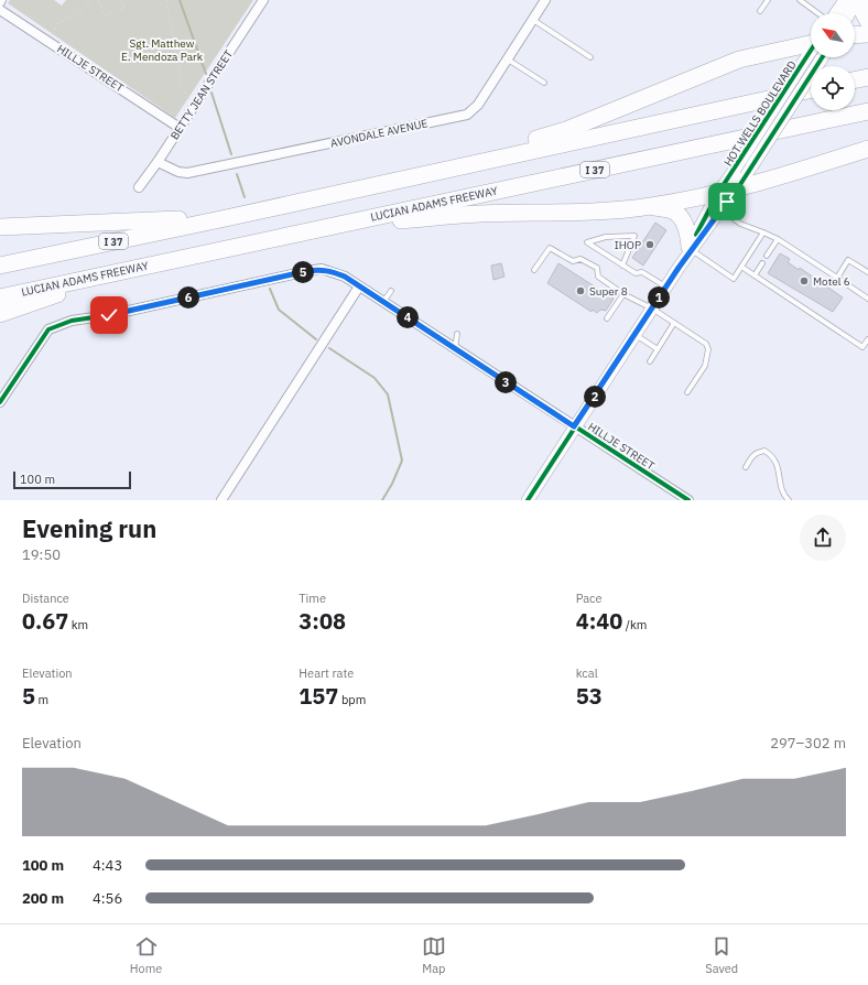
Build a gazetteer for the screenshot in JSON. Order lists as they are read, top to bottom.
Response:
{
  "streets": {
    "highway": ["I 37", "LUCIAN ADAMS FREEWAY"],
    "street": [
      "HILLJE STREET",
      "BETTY JEAN STREET",
      "HOT WELLS BOULEVARD",
      "AVONDALE AVENUE"
    ]
  },
  "crossings": [
    ["HILLJE STREET", "BETTY JEAN STREET"],
    ["HILLJE STREET", "HOT WELLS BOULEVARD"],
    ["BETTY JEAN STREET", "AVONDALE AVENUE"]
  ],
  "parks": ["Sgt. Matthew E. Mendoza Park"],
  "places": ["IHOP", "Motel 6", "Super 8"],
  "scale_bar": "100 m",
  "north": "top left",
  "page": {
    "pins": [
      "5",
      "1",
      "6",
      "4",
      "3",
      "2"
    ],
    "scale": "100 m",
    "heading": ["Evening run", "19:50"],
    "stats": [
      ["Distance", "0.67 km"],
      ["Time", "3:08"],
      ["Pace", "4:40 /km"],
      ["Elevation", "5 m"],
      ["Heart rate", "157 bpm"],
      ["kcal", "53"]
    ],
    "chart": ["Elevation", "297–302 m"],
    "list": [
      {
        "name": "100 m",
        "note": "4:43"
      },
      {
        "name": "200 m",
        "note": "4:56"
      }
    ],
    "tabs": ["Home", "Map", "Saved"]
  }
}
